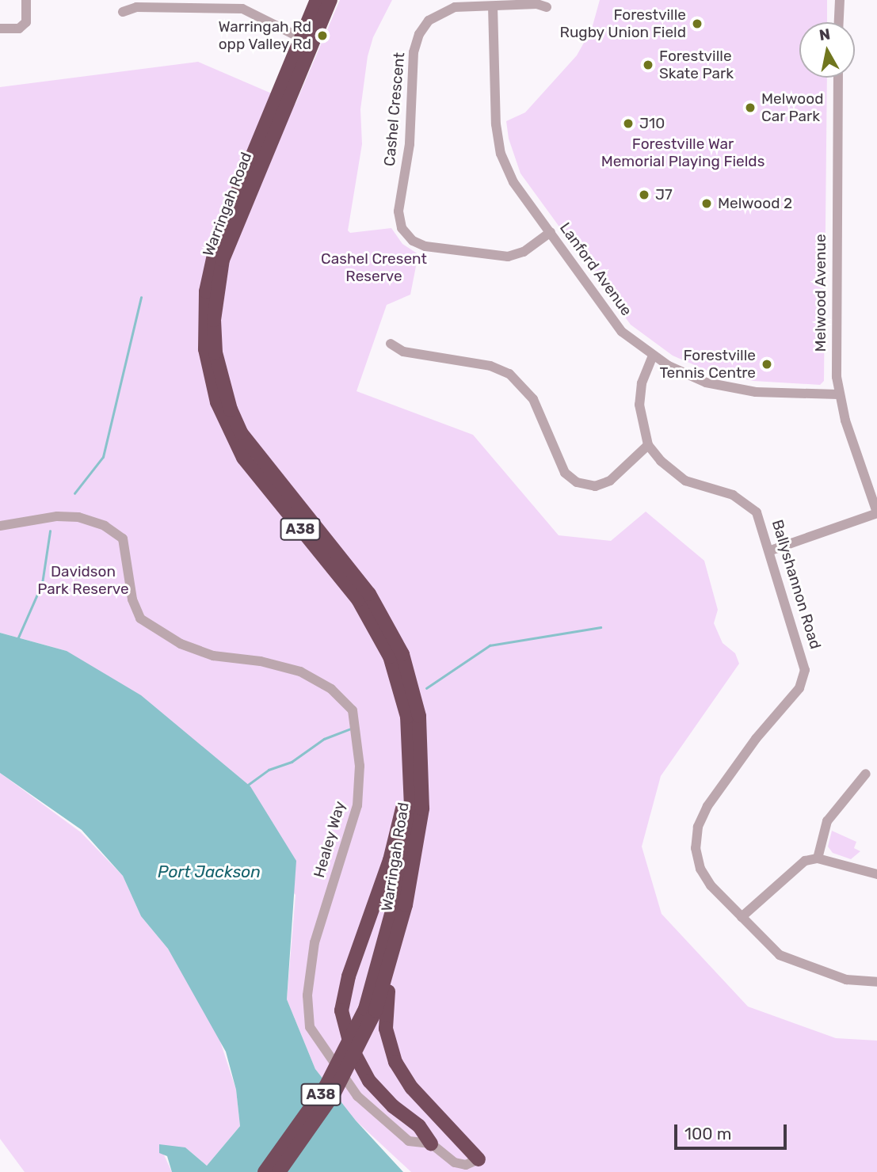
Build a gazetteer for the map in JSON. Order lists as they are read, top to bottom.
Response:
{
  "streets": {
    "highway": ["Warringah Road", "A38"],
    "street": [
      "Cashel Crescent",
      "Lanford Avenue",
      "Melwood Avenue",
      "Ballyshannon Road",
      "Healey Way"
    ]
  },
  "crossings": [
    ["Cashel Crescent", "Lanford Avenue"],
    ["Lanford Avenue", "Melwood Avenue"],
    ["Lanford Avenue", "Ballyshannon Road"]
  ],
  "water": ["Port Jackson"],
  "parks": ["Forestville War Memorial Playing Fields", "Cashel Cresent Reserve", "Davidson Park Reserve"],
  "places": [
    "Forestville Rugby Union Field",
    "Warringah Rd opp Valley Rd",
    "Forestville Skate Park",
    "Melwood Car Park",
    "J10",
    "J7",
    "Melwood 2",
    "Forestville Tennis Centre"
  ],
  "scale_bar": "100 m",
  "north": "top"
}
